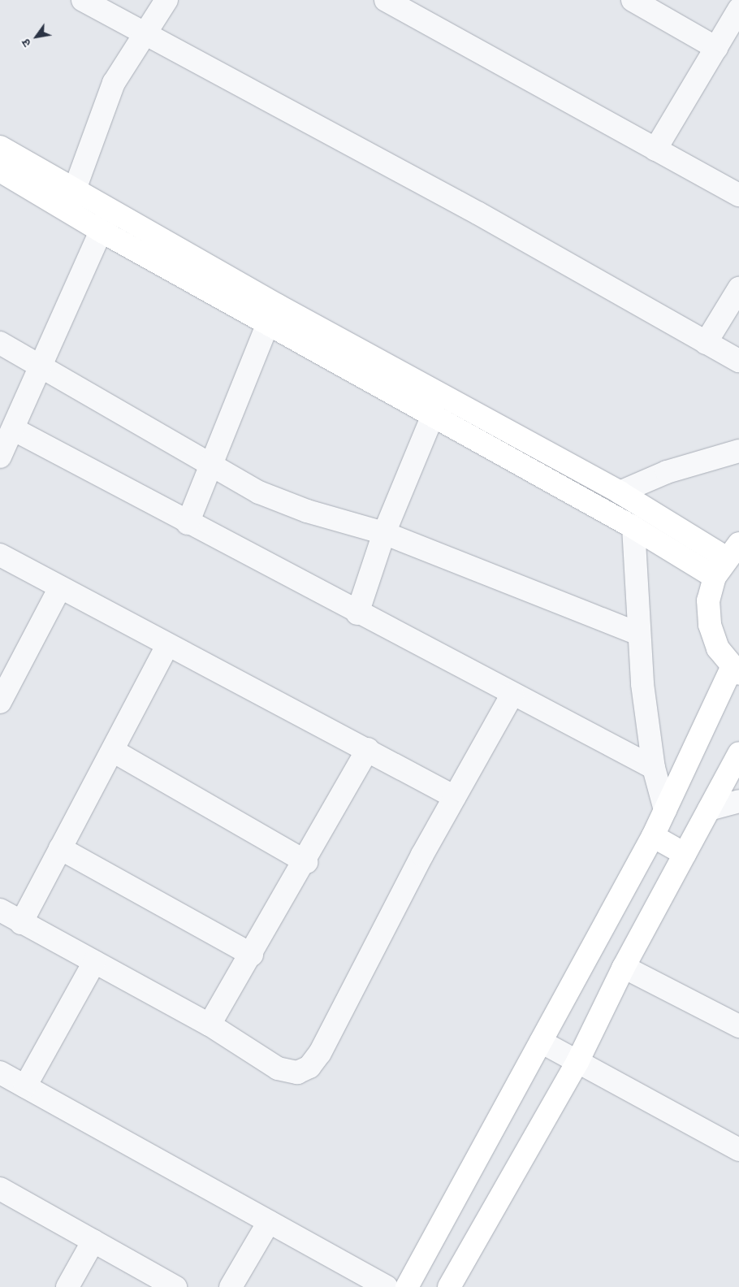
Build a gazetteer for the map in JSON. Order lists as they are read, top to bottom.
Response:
{
  "north": "bottom left"
}
